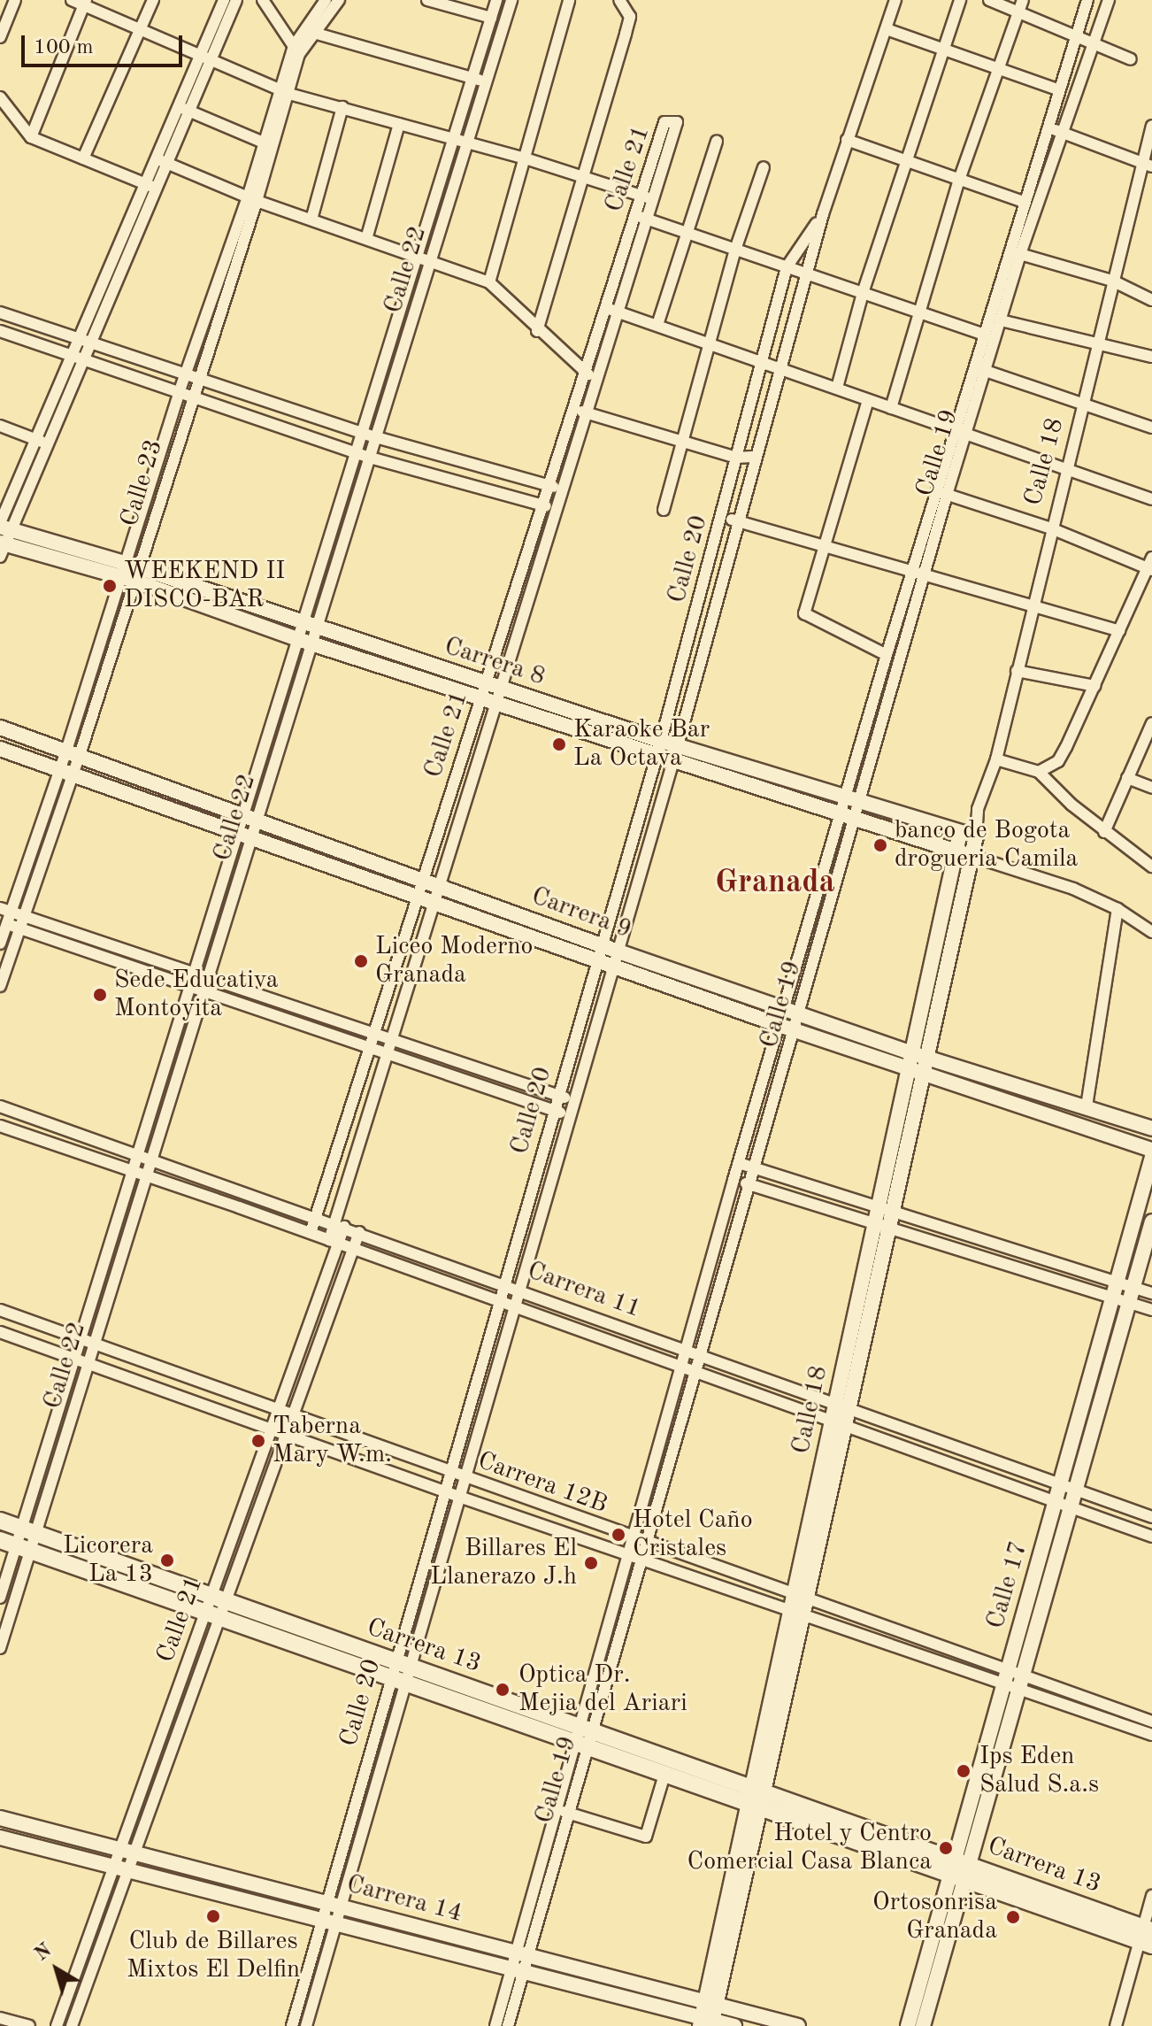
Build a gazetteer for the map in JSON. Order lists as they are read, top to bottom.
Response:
{
  "streets": {
    "main road": ["Carrera 13"],
    "street": [
      "Calle 21",
      "Calle 22",
      "Calle 19",
      "Calle 18",
      "Calle 23",
      "Calle 20",
      "Carrera 8",
      "Carrera 9",
      "Carrera 11",
      "Carrera 12B",
      "Calle 17",
      "Carrera 14"
    ]
  },
  "crossings": [
    ["Calle 21", "Carrera 8"],
    ["Calle 21", "Carrera 9"],
    ["Calle 21", "Carrera 11"],
    ["Calle 21", "Carrera 12B"],
    ["Calle 21", "Carrera 13"],
    ["Calle 21", "Carrera 14"],
    ["Calle 22", "Carrera 8"],
    ["Calle 22", "Carrera 9"],
    ["Calle 22", "Carrera 11"],
    ["Calle 22", "Carrera 12B"],
    ["Calle 22", "Carrera 13"],
    ["Calle 19", "Carrera 8"],
    ["Calle 19", "Carrera 9"],
    ["Calle 19", "Carrera 11"],
    ["Calle 19", "Carrera 12B"],
    ["Calle 19", "Carrera 13"],
    ["Calle 19", "Carrera 14"],
    ["Calle 18", "Carrera 8"],
    ["Calle 18", "Carrera 9"],
    ["Calle 18", "Carrera 11"],
    ["Calle 18", "Carrera 12B"],
    ["Calle 18", "Carrera 13"],
    ["Calle 18", "Carrera 14"],
    ["Calle 23", "Carrera 8"],
    ["Calle 23", "Carrera 9"],
    ["Calle 20", "Carrera 8"],
    ["Calle 20", "Carrera 9"],
    ["Calle 20", "Carrera 11"],
    ["Calle 20", "Carrera 12B"],
    ["Calle 20", "Carrera 13"],
    ["Calle 20", "Carrera 14"],
    ["Carrera 11", "Calle 17"],
    ["Carrera 12B", "Calle 17"],
    ["Calle 17", "Carrera 13"]
  ],
  "districts": ["Granada"],
  "places": [
    "WEEKEND II DISCO-BAR",
    "Karaoke Bar La Octava",
    "banco de Bogota drogueria Camila",
    "Liceo Moderno Granada",
    "Sede Educativa Montoyita",
    "Taberna Mary W.m.",
    "Hotel Caño Cristales",
    "Licorera La 13",
    "Billares El Llanerazo J.h",
    "Optica Dr. Mejia del Ariari",
    "Ips Eden Salud S.a.s",
    "Hotel y Centro Comercial Casa Blanca",
    "Club de Billares Mixtos El Delfin",
    "Ortosonrisa Granada"
  ],
  "scale_bar": "100 m",
  "north": "top left"
}
